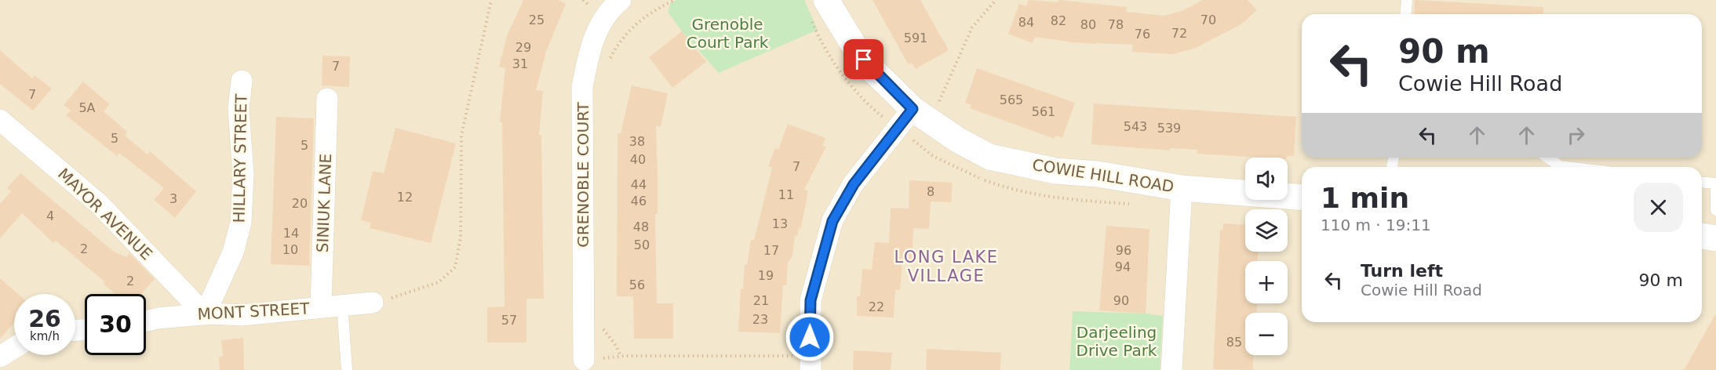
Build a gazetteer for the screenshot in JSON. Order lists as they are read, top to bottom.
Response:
{
  "streets": {
    "street": [
      "HILLARY STREET",
      "GRENOBLE COURT",
      "COWIE HILL ROAD",
      "SINIUK LANE",
      "MAYOR AVENUE",
      "MONT STREET"
    ]
  },
  "crossings": [
    ["HILLARY STREET", "MAYOR AVENUE"],
    ["HILLARY STREET", "MONT STREET"],
    ["SINIUK LANE", "MONT STREET"],
    ["MAYOR AVENUE", "MONT STREET"]
  ],
  "districts": ["LONG LAKE VILLAGE"],
  "parks": ["Grenoble Court Park", "Darjeeling Drive Park"],
  "house_numbers": [
    "25",
    "70",
    "82",
    "84",
    "80",
    "78",
    "72",
    "76",
    "591",
    "29",
    "31",
    "7",
    "7",
    "565",
    "5A",
    "561",
    "543",
    "539",
    "5",
    "38",
    "5",
    "40",
    "7",
    "44",
    "8",
    "11",
    "12",
    "3",
    "46",
    "20",
    "4",
    "13",
    "48",
    "14",
    "50",
    "2",
    "10",
    "17",
    "96",
    "94",
    "19",
    "2",
    "56",
    "21",
    "90",
    "22",
    "23",
    "57",
    "85"
  ],
  "page": {
    "turn": ["90 m", "Cowie Hill Road"],
    "map_buttons": ["+", "−"],
    "heading": ["1 min", "110 m · 19:11"],
    "list": [
      {
        "name": "Turn left",
        "note": "Cowie Hill Road",
        "value": "90 m"
      }
    ],
    "speed": "26 km/h",
    "limit": "30"
  }
}
